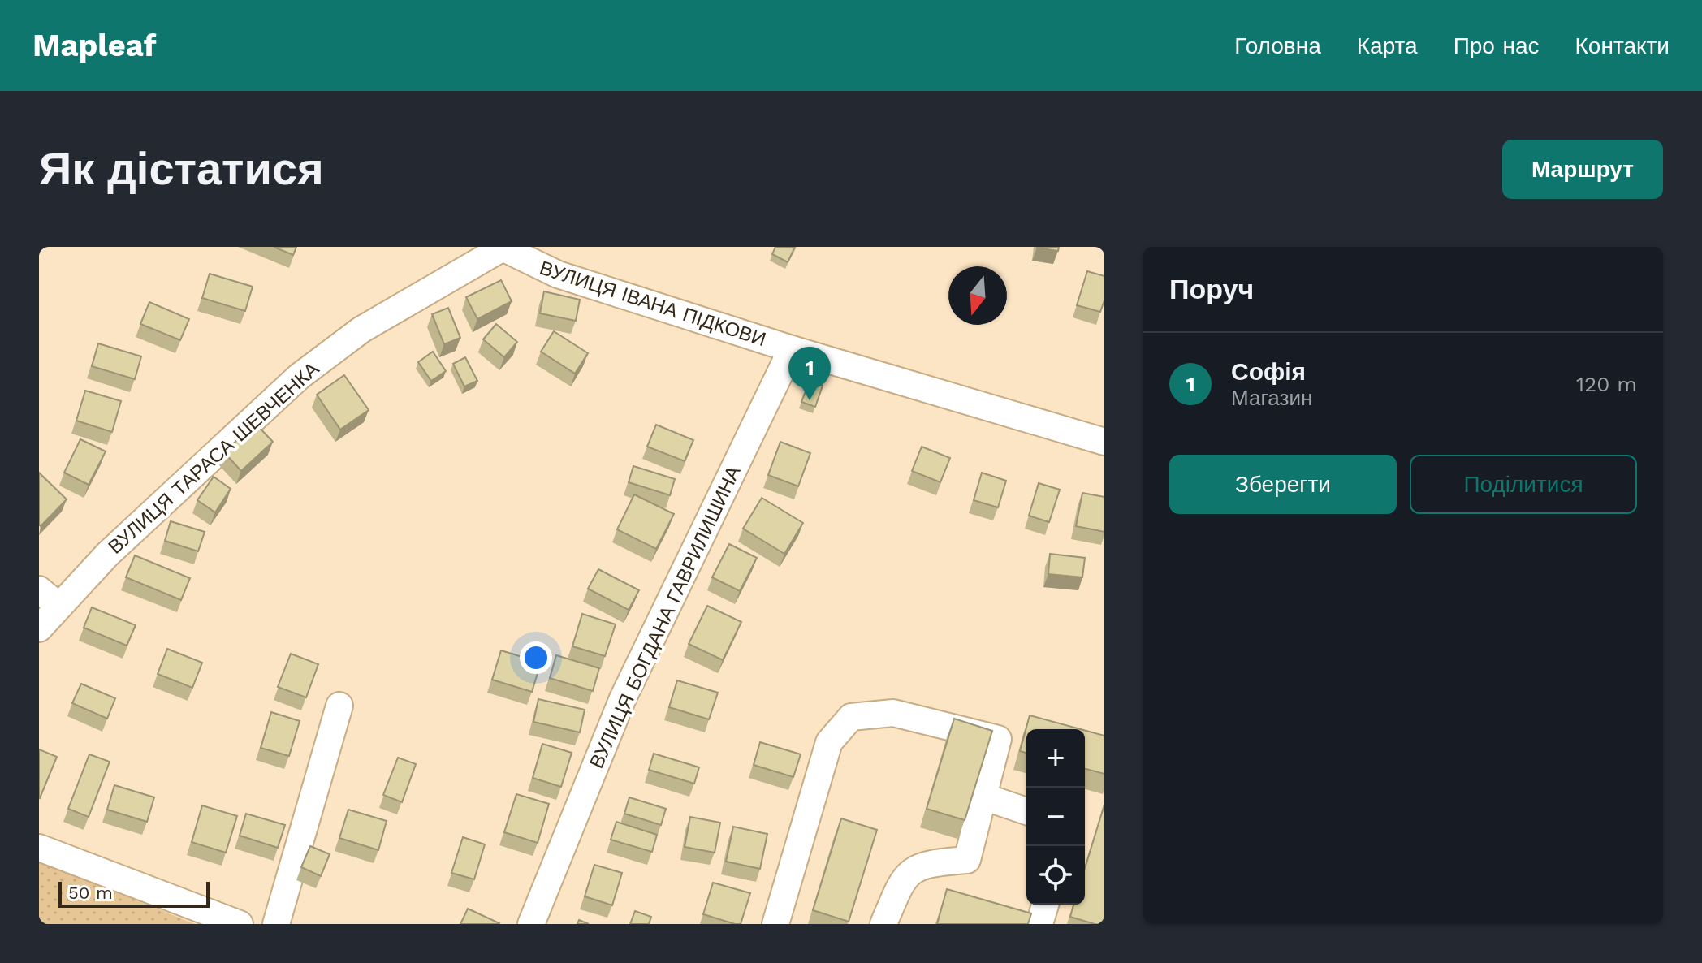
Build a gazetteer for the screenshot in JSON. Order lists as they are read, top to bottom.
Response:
{
  "streets": {
    "street": ["ВУЛИЦЯ ІВАНА ПІДКОВИ", "ВУЛИЦЯ ТАРАСА ШЕВЧЕНКА", "ВУЛИЦЯ БОГДАНА ГАВРИЛИШИНА"]
  },
  "crossings": [
    ["ВУЛИЦЯ ІВАНА ПІДКОВИ", "ВУЛИЦЯ ТАРАСА ШЕВЧЕНКА"],
    ["ВУЛИЦЯ ІВАНА ПІДКОВИ", "ВУЛИЦЯ БОГДАНА ГАВРИЛИШИНА"]
  ],
  "scale_bar": "50 m",
  "north": "bottom",
  "page": {
    "header": "Mapleaf",
    "nav": [
      "Головна",
      "Карта",
      "Про нас",
      "Контакти"
    ],
    "buttons": [
      "Маршрут",
      ["Зберегти", "Поділитися"]
    ],
    "title": "Як дістатися",
    "heading": "Поруч",
    "list": [
      {
        "mark": "1",
        "name": "Софія",
        "note": "Магазин",
        "value": "120 m"
      }
    ],
    "pins": "1",
    "map_buttons": ["+", "−"],
    "scale": "50 m"
  }
}
